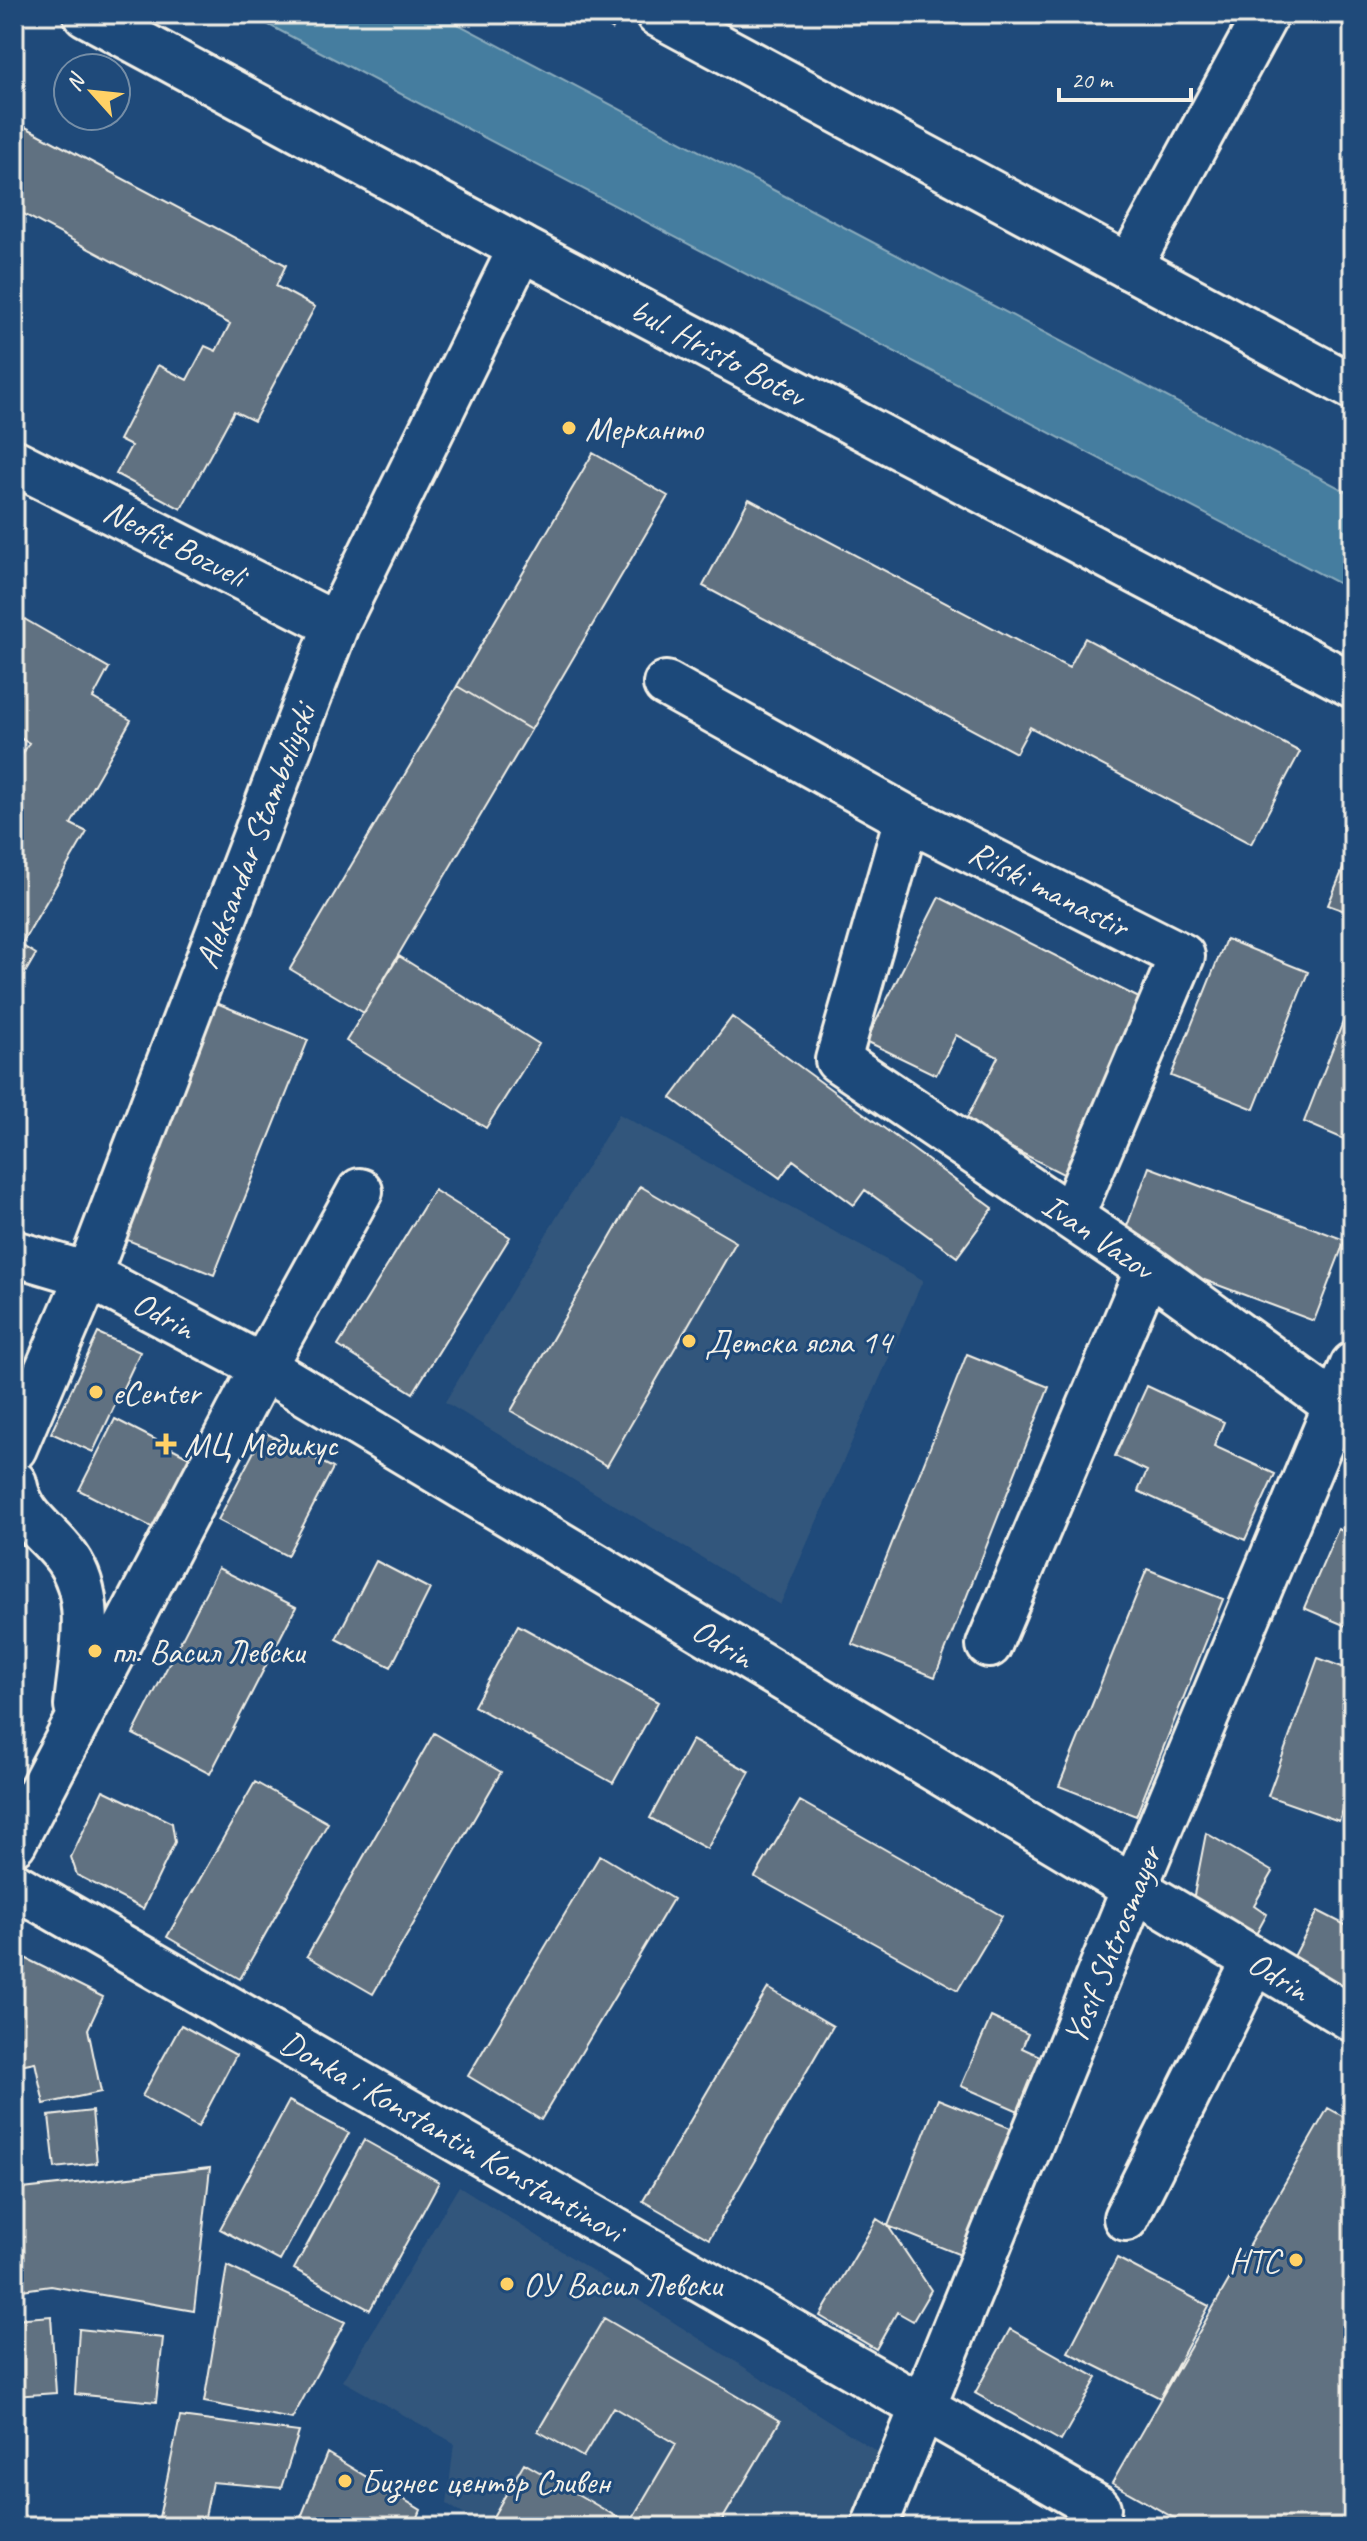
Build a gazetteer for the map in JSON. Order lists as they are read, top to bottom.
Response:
{
  "streets": {
    "street": [
      "bul. Hristo Botev",
      "Neofit Bozveli",
      "Aleksandar Stamboliyski",
      "Rilski manastir",
      "Ivan Vazov",
      "Odrin",
      "Yosif Shtrosmayer",
      "Donka i Konstantin Konstantinovi"
    ]
  },
  "crossings": [
    ["bul. Hristo Botev", "Aleksandar Stamboliyski"],
    ["Neofit Bozveli", "Aleksandar Stamboliyski"],
    ["Aleksandar Stamboliyski", "Odrin"],
    ["Rilski manastir", "Ivan Vazov"],
    ["Ivan Vazov", "Yosif Shtrosmayer"],
    ["Odrin", "Yosif Shtrosmayer"],
    ["Yosif Shtrosmayer", "Donka i Konstantin Konstantinovi"]
  ],
  "places": {
    "other": [
      "Мерканто",
      "Детска ясла 14",
      "eCenter",
      "пл. Васил Левски",
      "НТС",
      "ОУ Васил Левски",
      "Бизнес център Сливен"
    ],
    "health": ["МЦ Медикус"]
  },
  "scale_bar": "20 m",
  "north": "top left"
}
